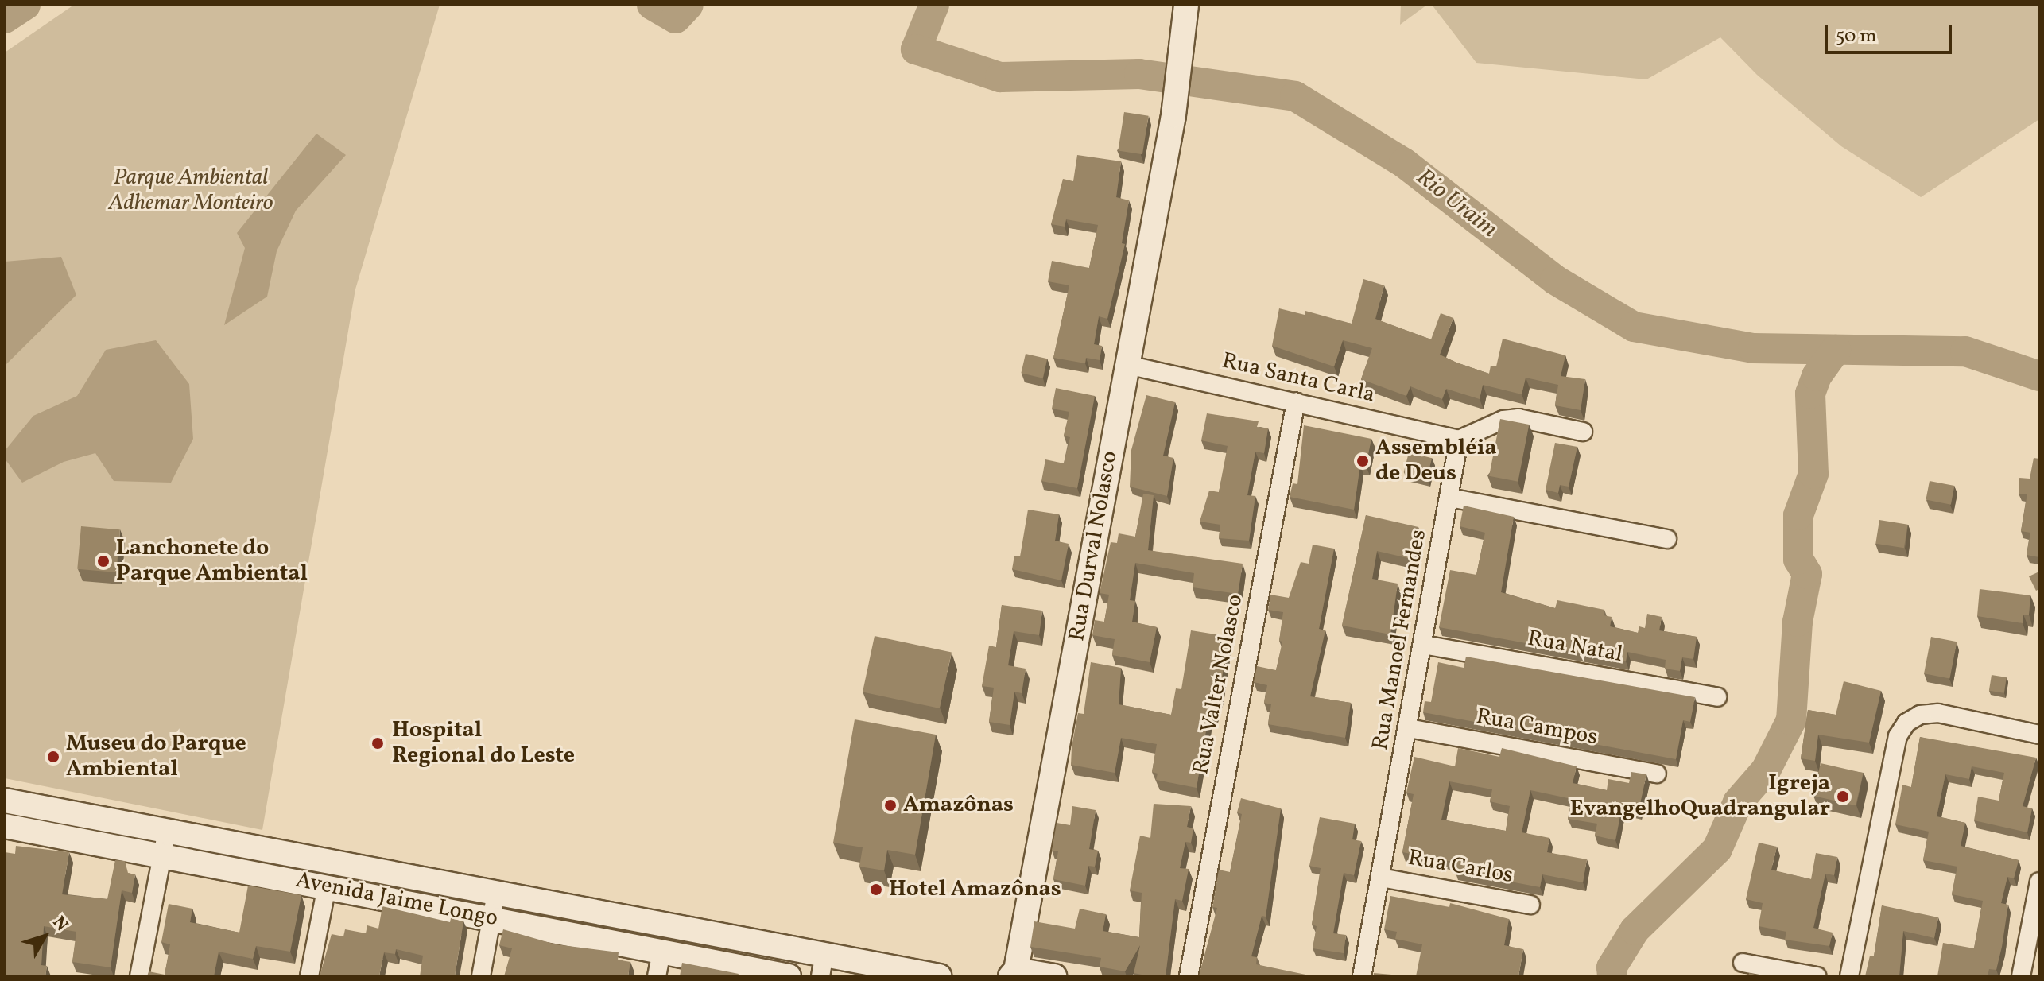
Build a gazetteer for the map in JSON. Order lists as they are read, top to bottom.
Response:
{
  "streets": {
    "street": [
      "Rua Santa Carla",
      "Rua Durval Nolasco",
      "Rua Manoel Fernandes",
      "Rua Natal",
      "Rua Valter Nolasco",
      "Rua Campos",
      "Rua Carlos",
      "Avenida Jaime Longo"
    ]
  },
  "crossings": [
    ["Rua Santa Carla", "Rua Durval Nolasco"],
    ["Rua Santa Carla", "Rua Manoel Fernandes"],
    ["Rua Santa Carla", "Rua Valter Nolasco"],
    ["Rua Manoel Fernandes", "Rua Natal"],
    ["Rua Manoel Fernandes", "Rua Campos"],
    ["Rua Manoel Fernandes", "Rua Carlos"]
  ],
  "water": ["Rio Uraim"],
  "parks": ["Parque Ambiental Adhemar Monteiro"],
  "places": [
    "Assembléia de Deus",
    "Lanchonete do Parque Ambiental",
    "Hospital Regional do Leste",
    "Museu do Parque Ambiental",
    "Igreja EvangelhoQuadrangular",
    "Amazônas",
    "Hotel Amazônas"
  ],
  "scale_bar": "50 m",
  "north": "top right"
}
